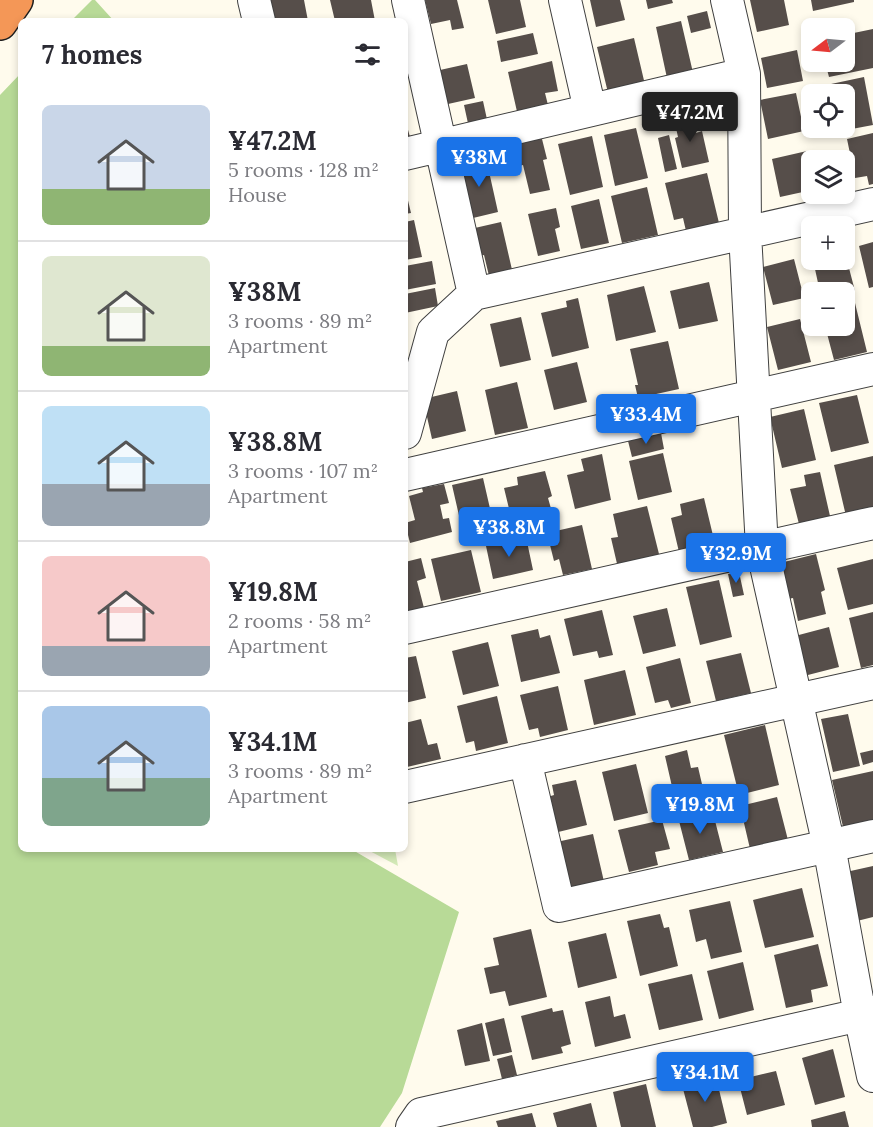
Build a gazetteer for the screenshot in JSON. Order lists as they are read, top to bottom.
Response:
{
  "north": "left",
  "page": {
    "map_buttons": ["+", "−"],
    "heading": "7 homes",
    "list": [
      {
        "name": "¥47.2M",
        "note": "5 rooms · 128 m² · House"
      },
      {
        "name": "¥38M",
        "note": "3 rooms · 89 m² · Apartment"
      },
      {
        "name": "¥38.8M",
        "note": "3 rooms · 107 m² · Apartment"
      },
      {
        "name": "¥19.8M",
        "note": "2 rooms · 58 m² · Apartment"
      },
      {
        "name": "¥34.1M",
        "note": "3 rooms · 89 m² · Apartment"
      }
    ],
    "price": [
      "¥47.2M",
      "¥38M",
      "¥33.4M",
      "¥38.8M",
      "¥32.9M",
      "¥19.8M",
      "¥34.1M"
    ]
  }
}
